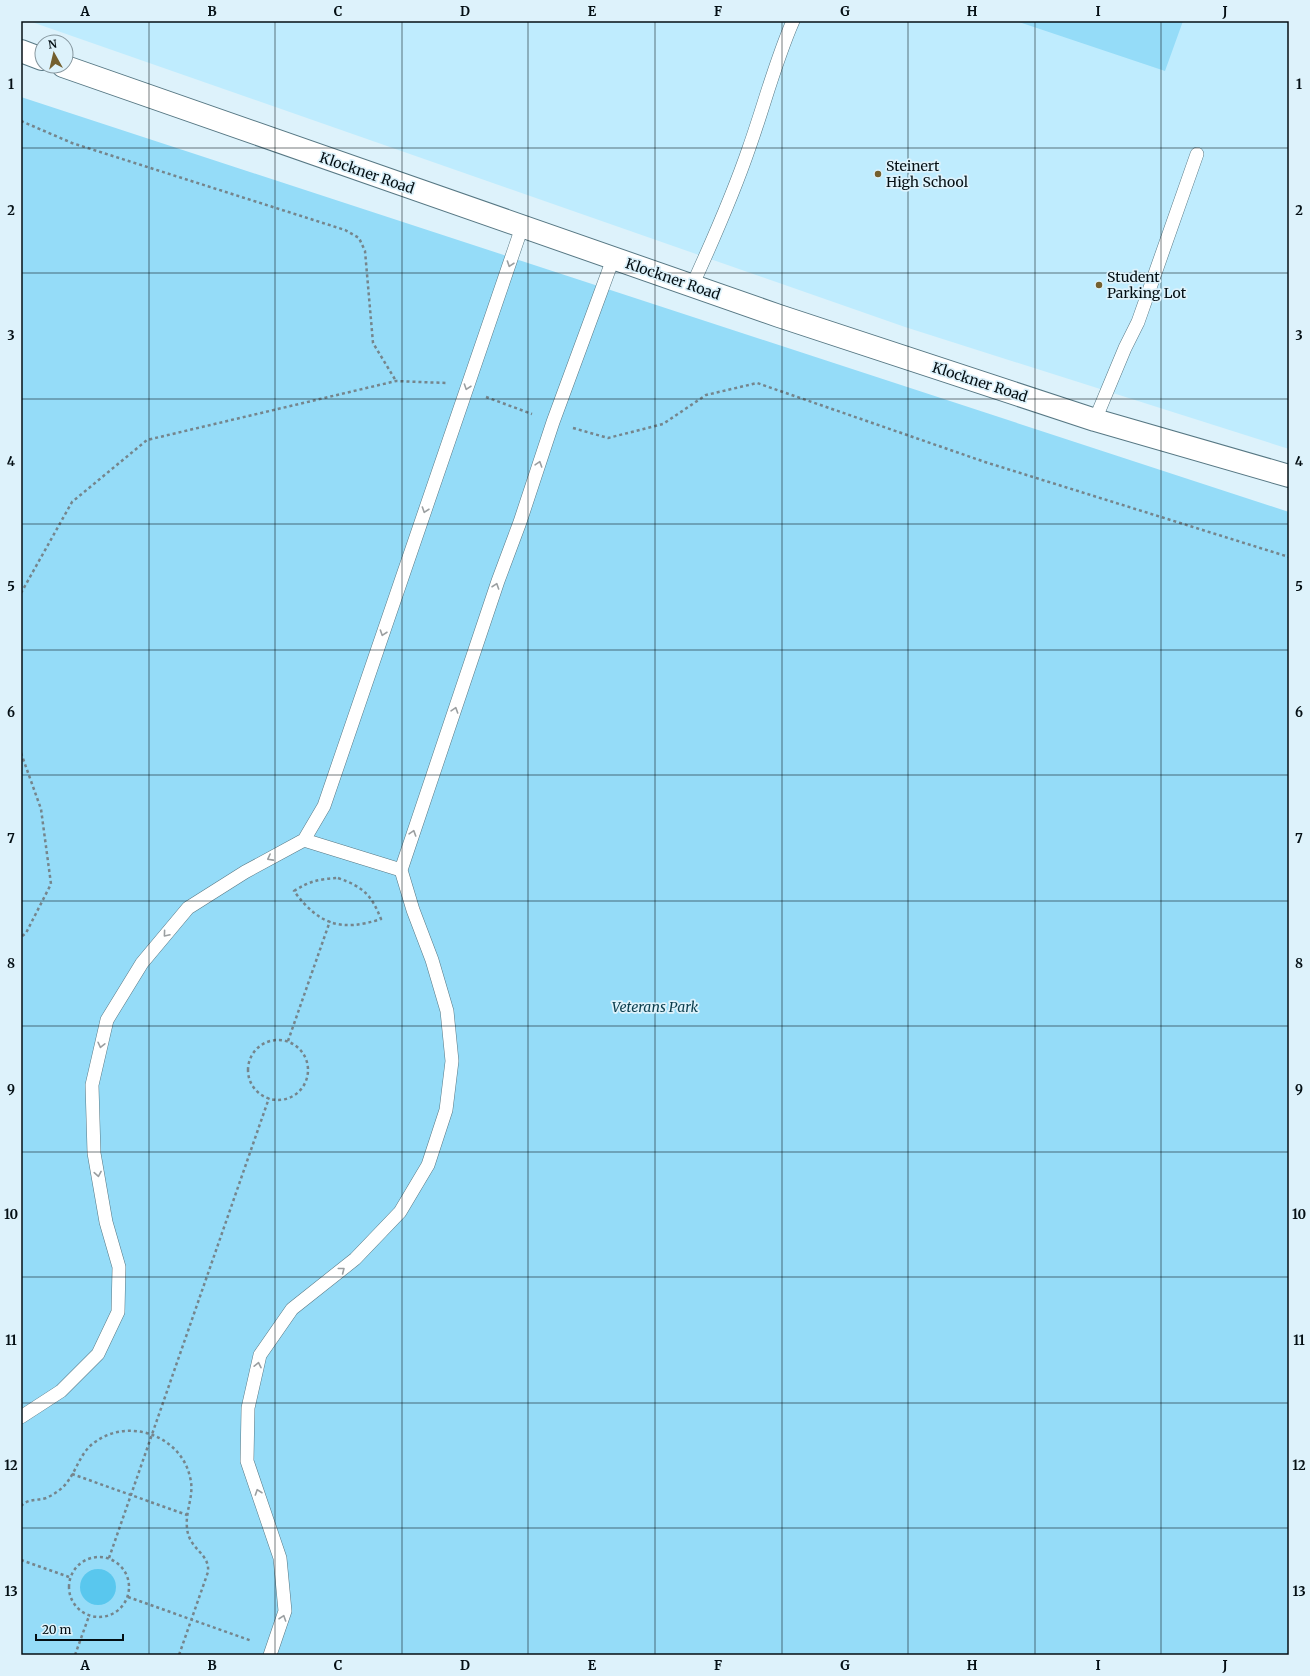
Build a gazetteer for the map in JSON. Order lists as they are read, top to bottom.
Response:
{
  "streets": {
    "main road": ["Klockner Road"]
  },
  "parks": ["Veterans Park"],
  "places": ["Steinert High School", "Student Parking Lot"],
  "scale_bar": "20 m",
  "north": "top",
  "grid": {
    "columns": [
      "A",
      "B",
      "C",
      "D",
      "E",
      "F",
      "G",
      "H",
      "I",
      "J"
    ],
    "rows": [
      "1",
      "2",
      "3",
      "4",
      "5",
      "6",
      "7",
      "8",
      "9",
      "10",
      "11",
      "12",
      "13"
    ]
  }
}
